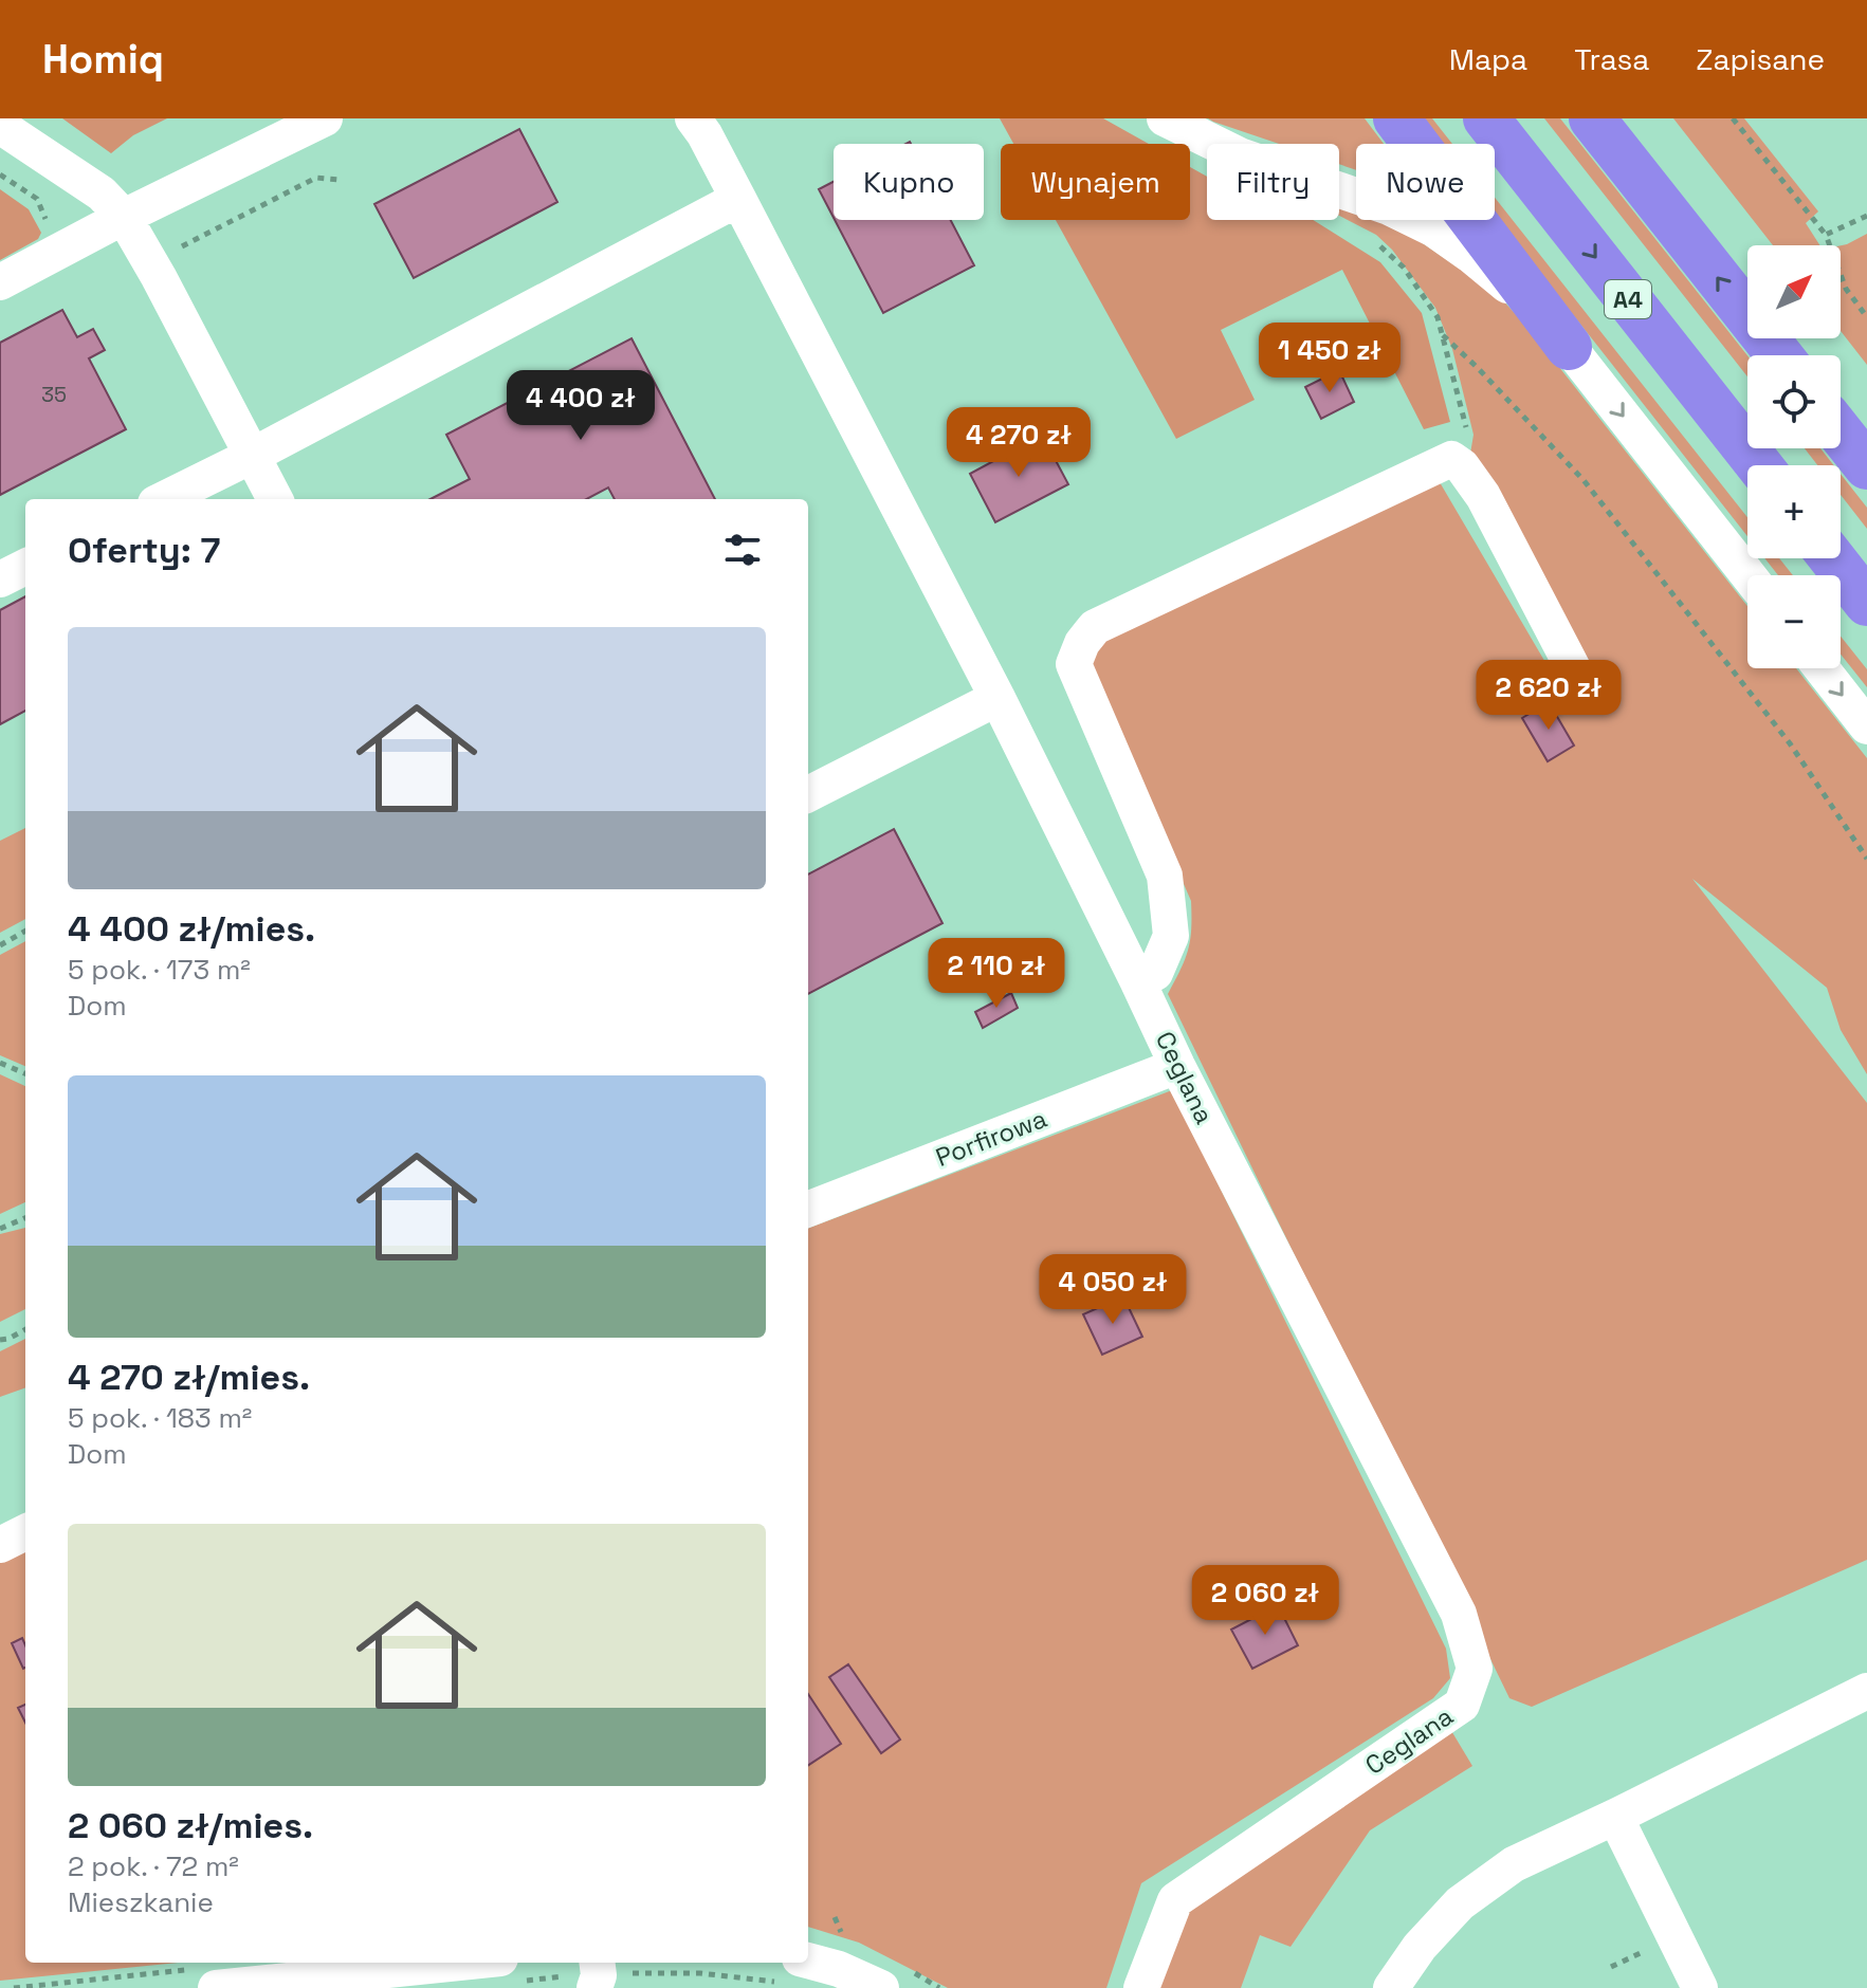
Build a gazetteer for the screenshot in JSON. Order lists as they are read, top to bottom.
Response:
{
  "streets": {
    "highway": ["A4"],
    "street": ["Ceglana", "Porfirowa"]
  },
  "crossings": [
    ["Ceglana", "Porfirowa"]
  ],
  "house_numbers": ["35"],
  "north": "top right",
  "page": {
    "header": "Homiq",
    "nav": ["Mapa", "Trasa", "Zapisane"],
    "chip": [
      "Kupno",
      "Wynajem",
      "Filtry",
      "Nowe"
    ],
    "map_buttons": ["+", "−"],
    "price": [
      "1 450 zł",
      "4 400 zł",
      "4 270 zł",
      "2 620 zł",
      "2 110 zł",
      "4 050 zł",
      "2 060 zł"
    ],
    "heading": "Oferty: 7",
    "list": [
      {
        "name": "4 400 zł/mies.",
        "note": "5 pok. · 173 m² · Dom"
      },
      {
        "name": "4 270 zł/mies.",
        "note": "5 pok. · 183 m² · Dom"
      },
      {
        "name": "2 060 zł/mies.",
        "note": "2 pok. · 72 m² · Mieszkanie"
      }
    ]
  }
}
